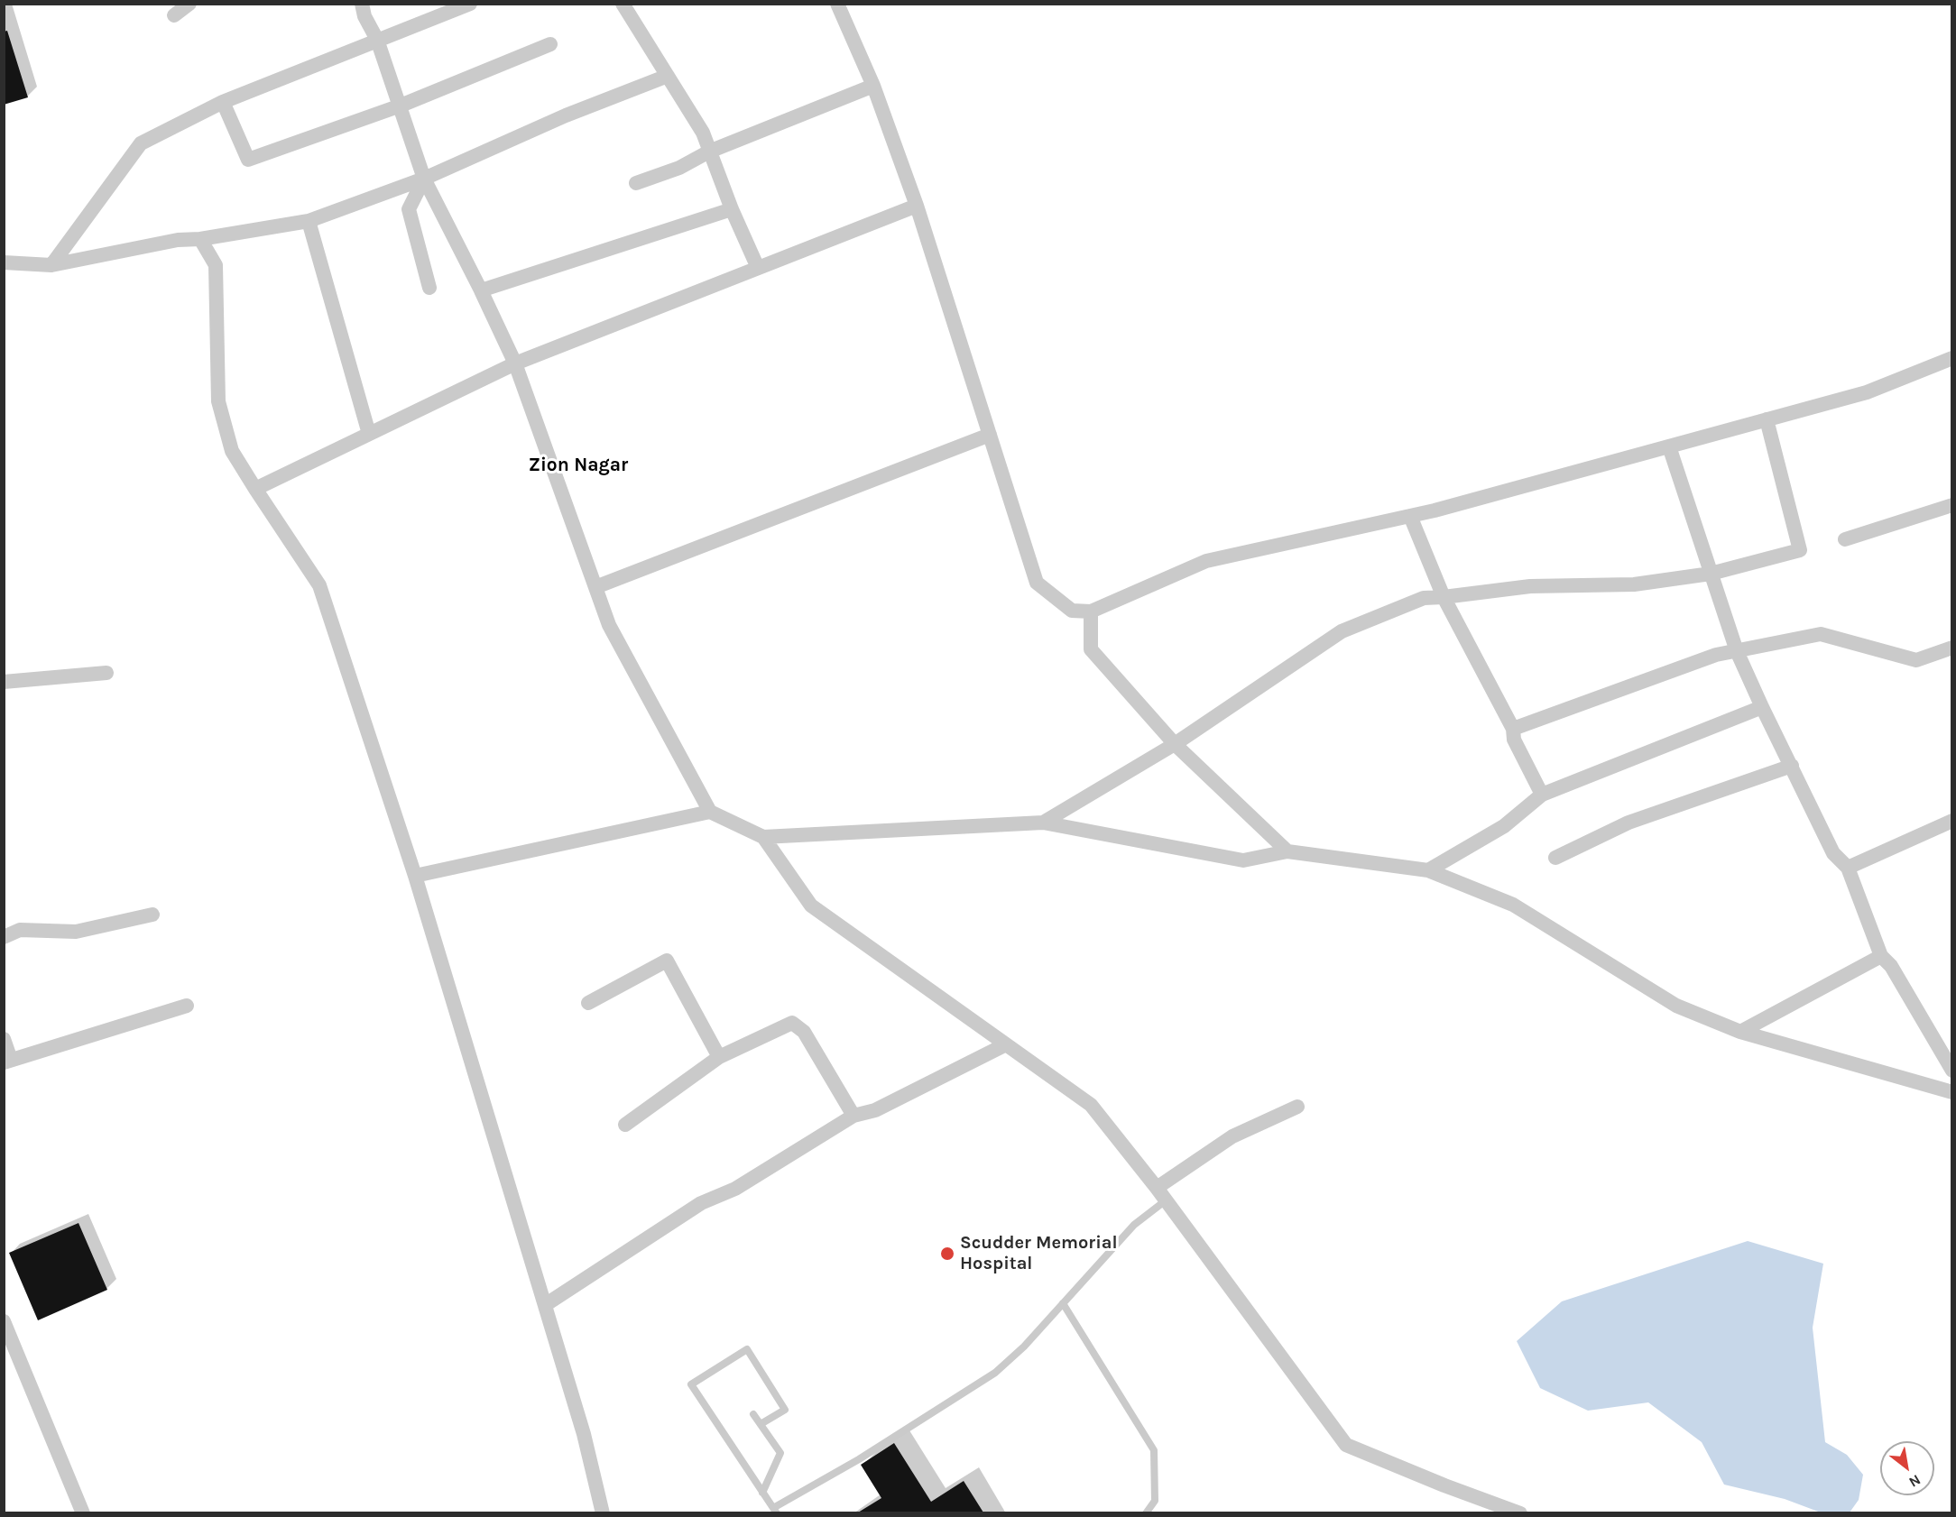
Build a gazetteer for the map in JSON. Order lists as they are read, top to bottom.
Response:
{
  "districts": ["Zion Nagar"],
  "places": ["Scudder Memorial Hospital"],
  "north": "bottom right"
}
